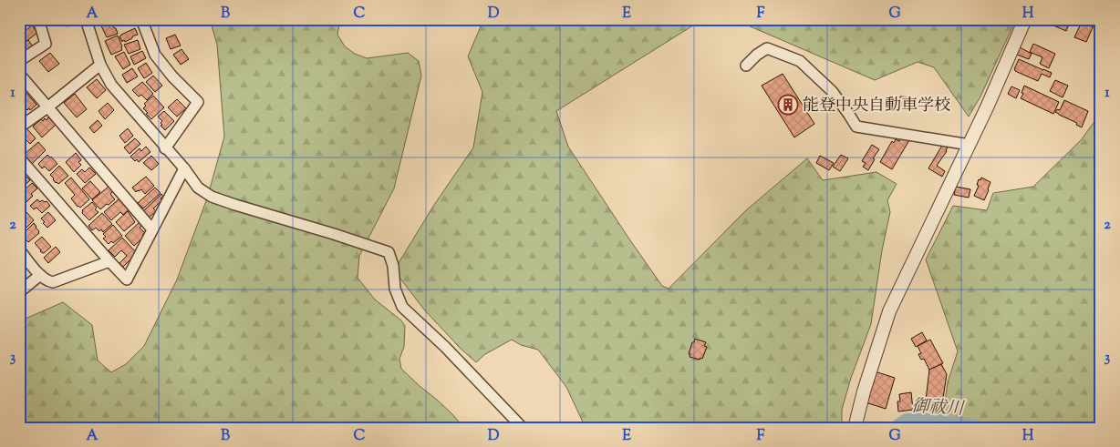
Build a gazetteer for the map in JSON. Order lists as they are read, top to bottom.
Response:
{
  "water": ["御祓川"],
  "places": {
    "building": ["能登中央自動車学校"]
  },
  "grid": {
    "columns": [
      "A",
      "B",
      "C",
      "D",
      "E",
      "F",
      "G",
      "H"
    ],
    "rows": ["1", "2", "3"]
  }
}
